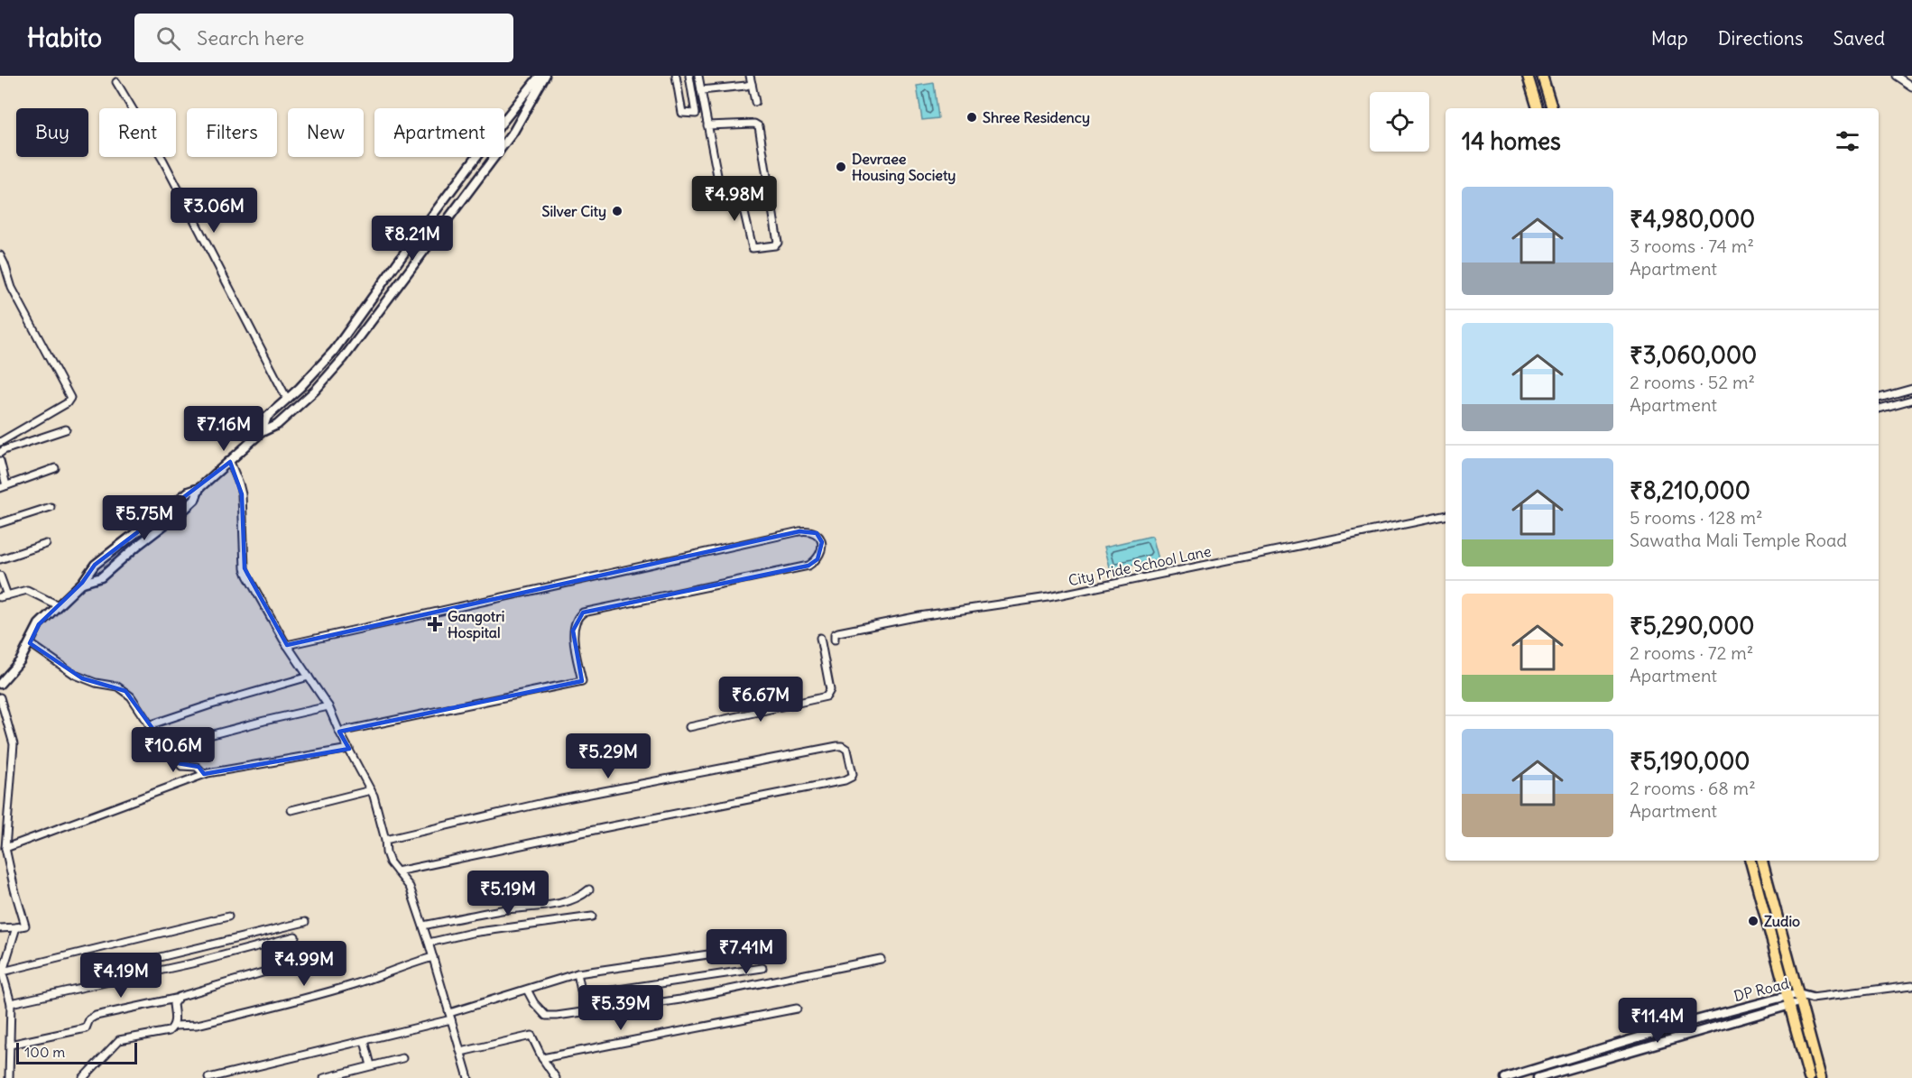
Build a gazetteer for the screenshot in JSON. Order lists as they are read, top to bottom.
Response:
{
  "streets": {
    "street": ["City Pride School Lane", "DP Road"]
  },
  "places": {
    "other": [
      "Shree Residency",
      "Devraee Housing Society",
      "Silver City",
      "Zudio"
    ],
    "health": ["Gangotri Hospital"]
  },
  "scale_bar": "100 m",
  "page": {
    "header": "Habito",
    "search": "Search here",
    "nav": ["Map", "Directions", "Saved"],
    "chip": [
      "Buy",
      "Rent",
      "Filters",
      "New",
      "Apartment"
    ],
    "heading": "14 homes",
    "list": [
      {
        "name": "₹4,980,000",
        "note": "3 rooms · 74 m² · Apartment"
      },
      {
        "name": "₹3,060,000",
        "note": "2 rooms · 52 m² · Apartment"
      },
      {
        "name": "₹8,210,000",
        "note": "5 rooms · 128 m² · Sawatha Mali Temple Road"
      },
      {
        "name": "₹5,290,000",
        "note": "2 rooms · 72 m² · Apartment"
      },
      {
        "name": "₹5,190,000",
        "note": "2 rooms · 68 m² · Apartment"
      }
    ],
    "price": [
      "₹4.98M",
      "₹3.06M",
      "₹8.21M",
      "₹7.16M",
      "₹5.75M",
      "₹6.67M",
      "₹10.6M",
      "₹5.29M",
      "₹5.19M",
      "₹7.41M",
      "₹4.99M",
      "₹4.19M",
      "₹5.39M",
      "₹11.4M"
    ],
    "scale": "100 m"
  }
}
